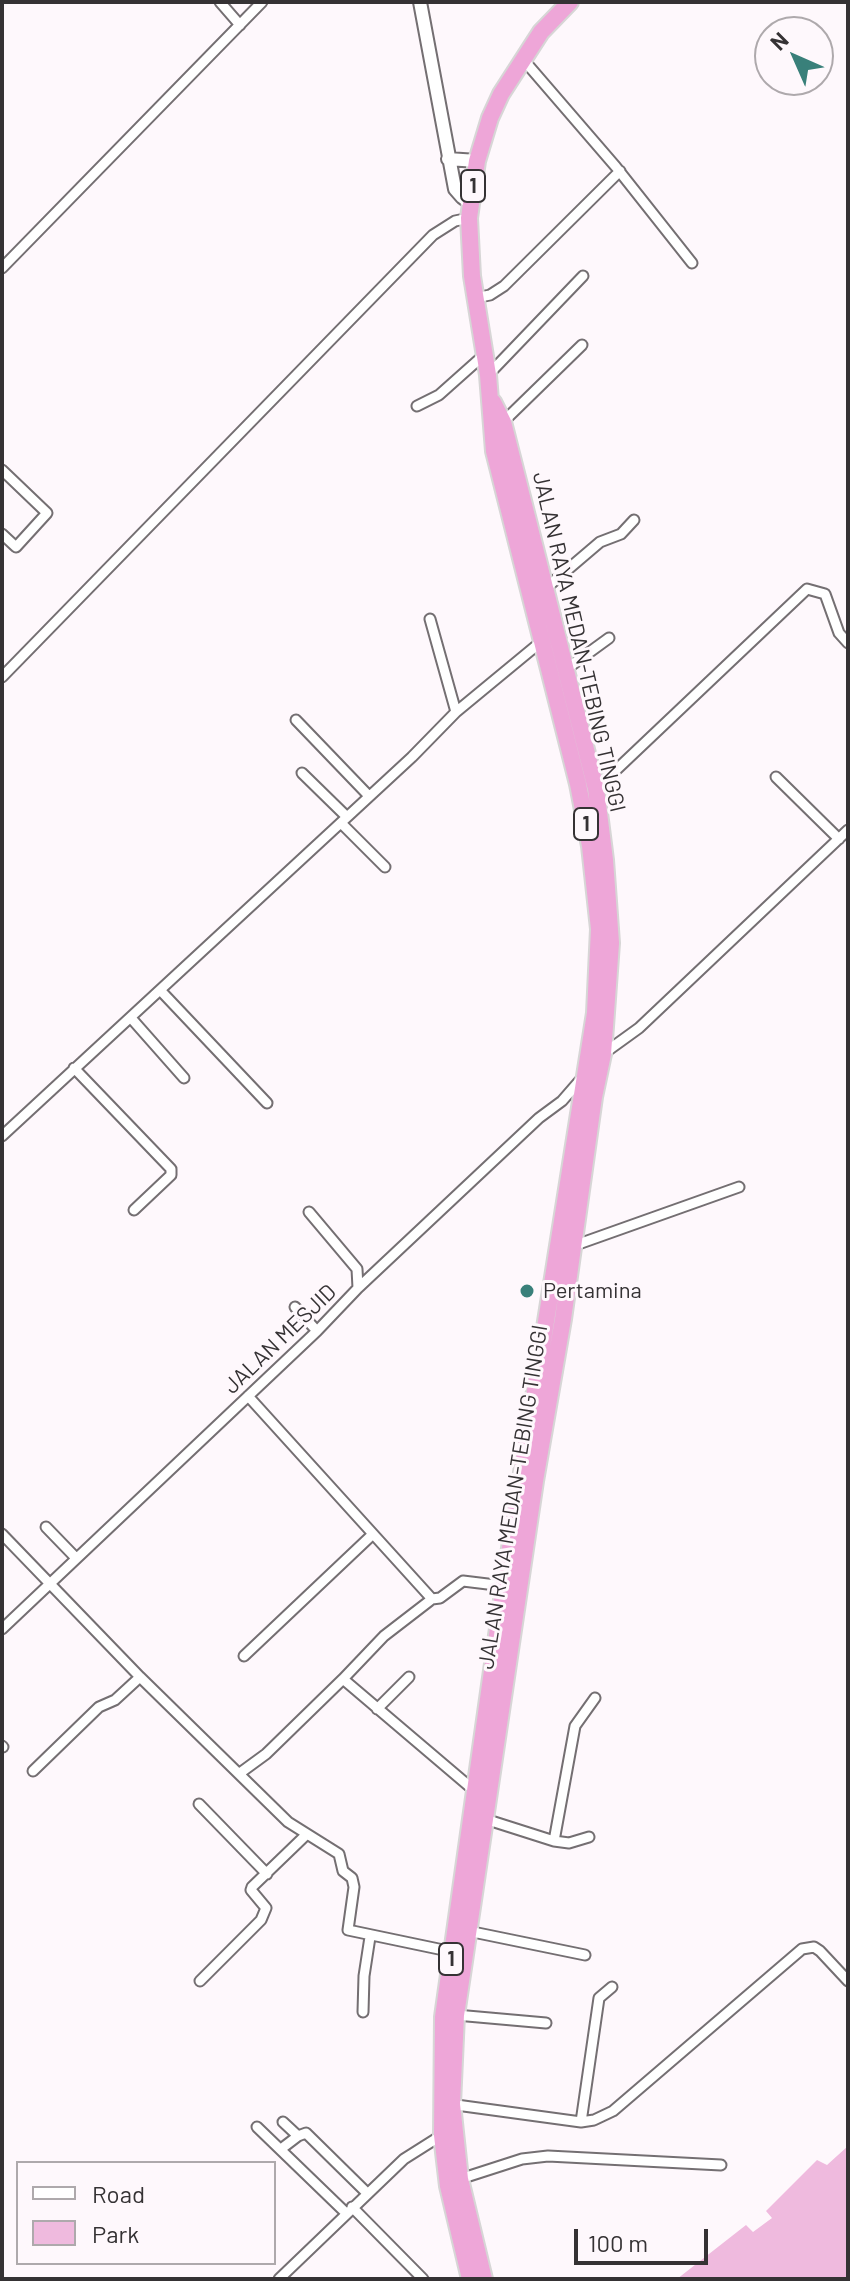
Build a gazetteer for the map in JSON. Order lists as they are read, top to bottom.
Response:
{
  "streets": {
    "highway": ["1", "JALAN RAYA MEDAN-TEBING TINGGI"],
    "street": ["JALAN MESJID"]
  },
  "crossings": [
    ["JALAN RAYA MEDAN-TEBING TINGGI", "JALAN MESJID"]
  ],
  "places": ["Pertamina"],
  "legend": ["Road", "Park"],
  "scale_bar": "100 m",
  "north": "top left"
}
